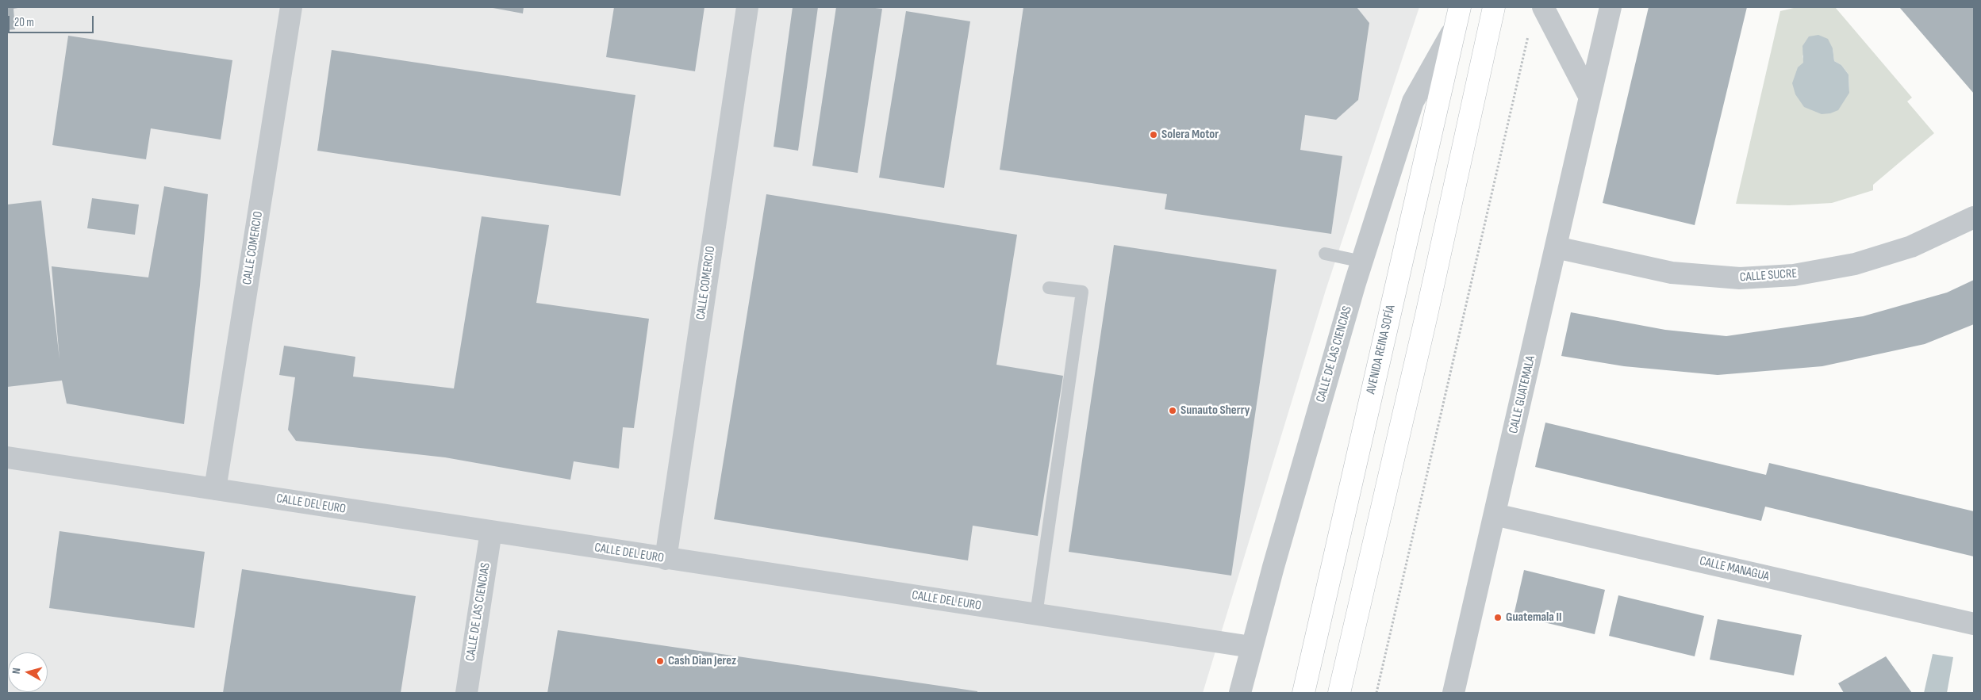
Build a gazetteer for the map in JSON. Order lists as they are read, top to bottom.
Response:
{
  "streets": {
    "main road": ["AVENIDA REINA SOFÍA"],
    "street": [
      "CALLE COMERCIO",
      "CALLE SUCRE",
      "CALLE DE LAS CIENCIAS",
      "CALLE GUATEMALA",
      "CALLE DEL EURO",
      "CALLE MANAGUA"
    ]
  },
  "crossings": [
    ["CALLE COMERCIO", "CALLE DEL EURO"],
    ["CALLE SUCRE", "CALLE GUATEMALA"],
    ["AVENIDA REINA SOFÍA", "CALLE DE LAS CIENCIAS"],
    ["CALLE DE LAS CIENCIAS", "CALLE DEL EURO"],
    ["CALLE GUATEMALA", "CALLE MANAGUA"]
  ],
  "places": [
    "Solera Motor",
    "Sunauto Sherry",
    "Guatemala II",
    "Cash Dian Jerez"
  ],
  "scale_bar": "20 m",
  "north": "left"
}
